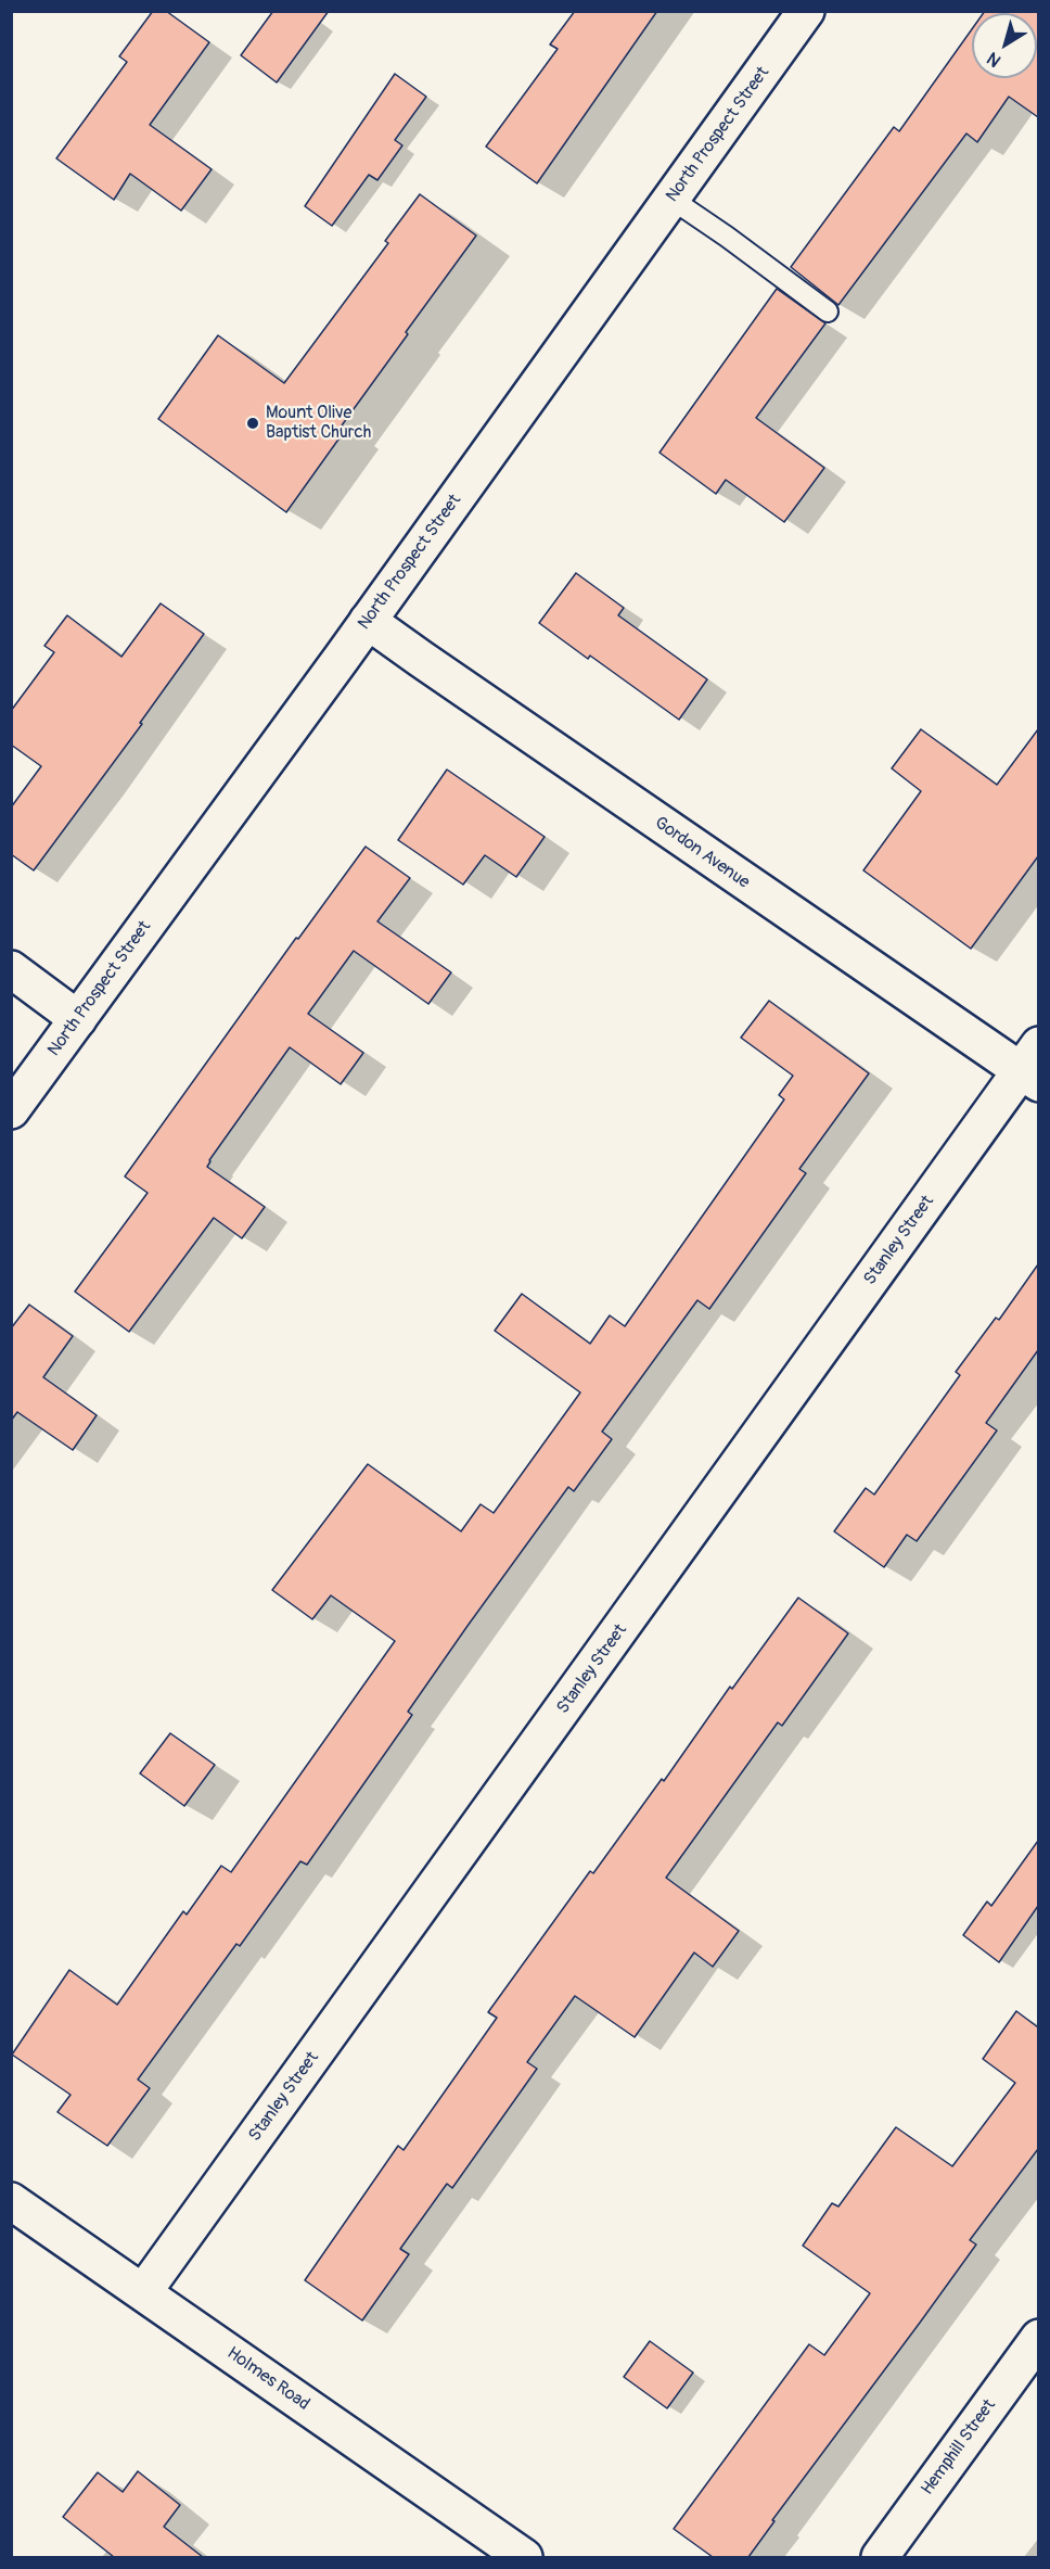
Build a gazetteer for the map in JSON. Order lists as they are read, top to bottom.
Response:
{
  "streets": {
    "street": [
      "North Prospect Street",
      "Gordon Avenue",
      "Stanley Street",
      "Holmes Road",
      "Hemphill Street"
    ]
  },
  "crossings": [
    ["North Prospect Street", "Gordon Avenue"],
    ["Gordon Avenue", "Stanley Street"],
    ["Stanley Street", "Holmes Road"]
  ],
  "places": ["Mount Olive Baptist Church"],
  "north": "bottom left"
}
